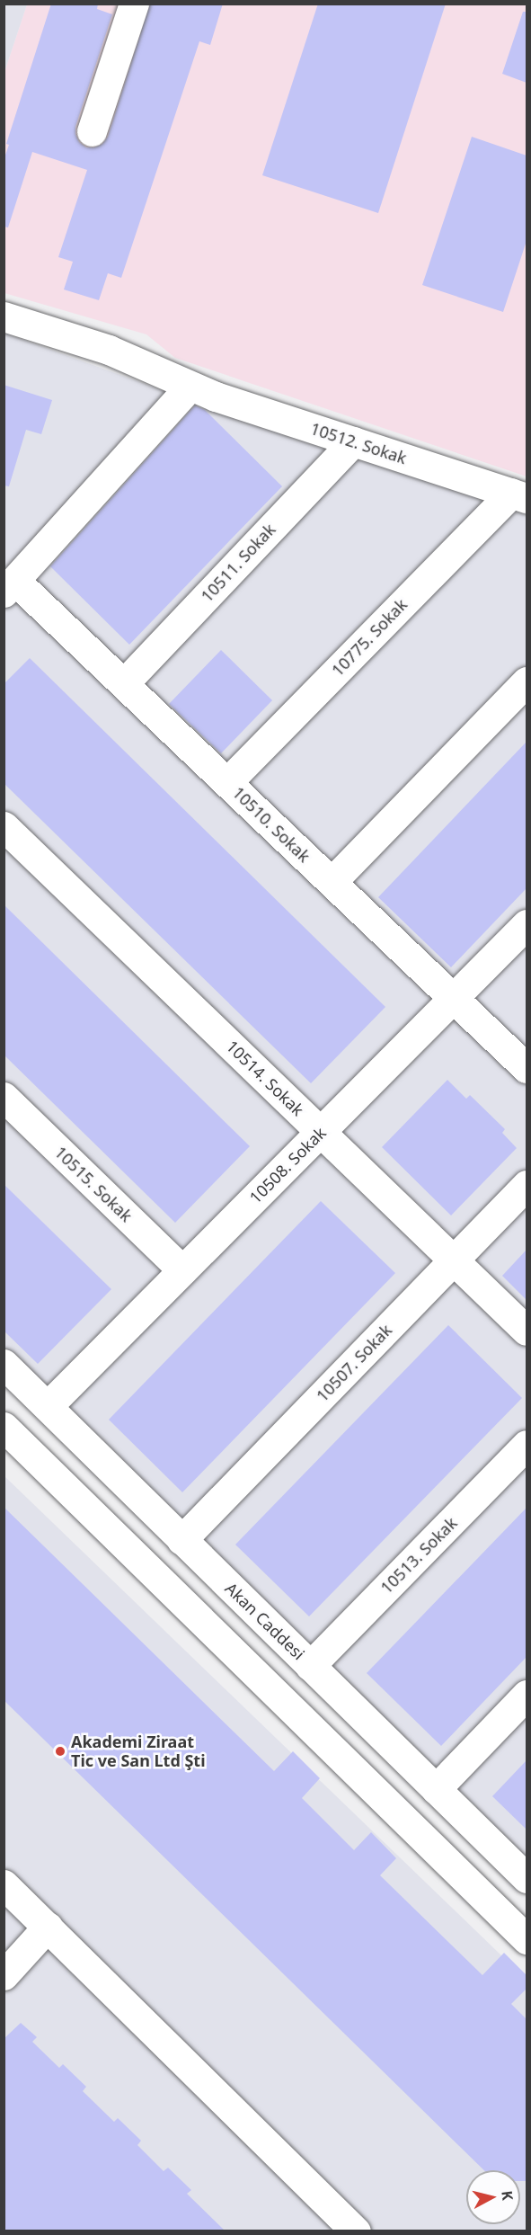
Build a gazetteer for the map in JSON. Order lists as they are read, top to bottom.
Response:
{
  "streets": {
    "street": [
      "10512. Sokak",
      "10511. Sokak",
      "10775. Sokak",
      "10510. Sokak",
      "10514. Sokak",
      "10508. Sokak",
      "10515. Sokak",
      "10507. Sokak",
      "10513. Sokak",
      "Akan Caddesi"
    ]
  },
  "crossings": [
    ["10512. Sokak", "10511. Sokak"],
    ["10512. Sokak", "10775. Sokak"],
    ["10511. Sokak", "10510. Sokak"],
    ["10775. Sokak", "10510. Sokak"],
    ["10510. Sokak", "10508. Sokak"],
    ["10514. Sokak", "10508. Sokak"],
    ["10514. Sokak", "10507. Sokak"],
    ["10508. Sokak", "10515. Sokak"],
    ["10508. Sokak", "Akan Caddesi"],
    ["10507. Sokak", "Akan Caddesi"],
    ["10513. Sokak", "Akan Caddesi"]
  ],
  "places": ["Akademi Ziraat Tic ve San Ltd Şti"],
  "north": "right"
}
